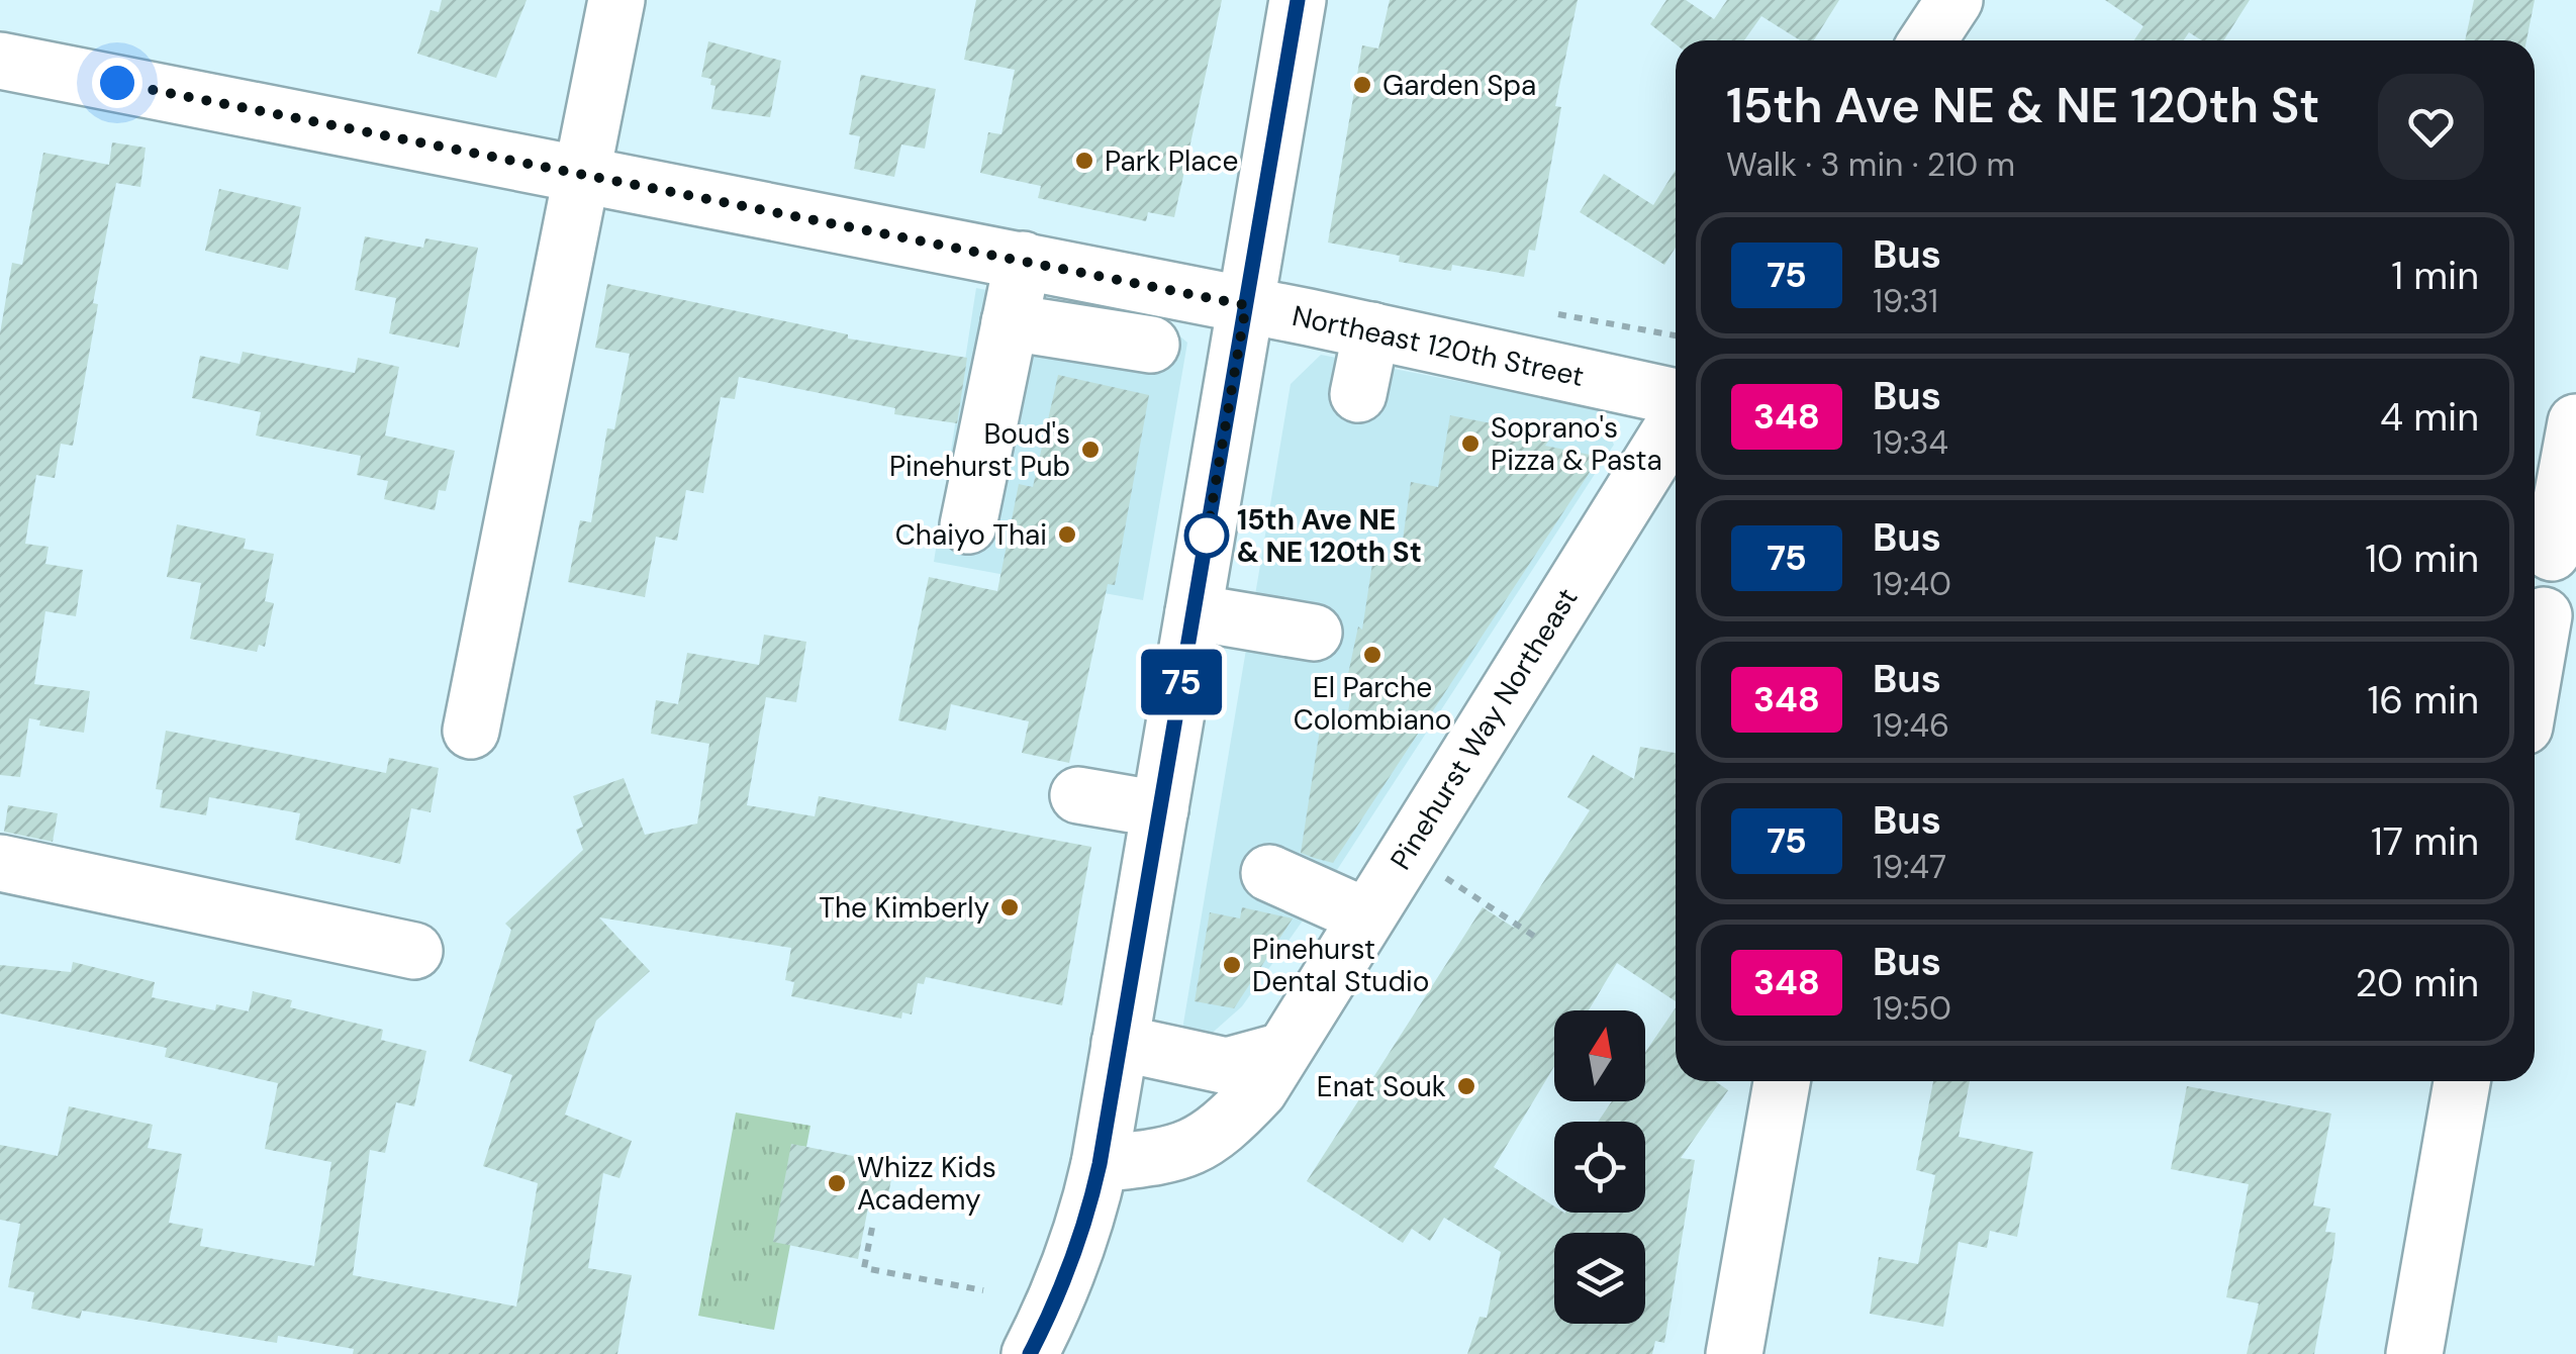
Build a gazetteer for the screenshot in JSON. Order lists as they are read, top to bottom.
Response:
{
  "streets": {
    "street": ["Northeast 120th Street", "Pinehurst Way Northeast"]
  },
  "places": [
    "Garden Spa",
    "Park Place",
    "Soprano's Pizza & Pasta",
    "Boud's Pinehurst Pub",
    "Chaiyo Thai",
    "15th Ave NE & NE 120th St",
    "El Parche Colombiano",
    "The Kimberly",
    "Pinehurst Dental Studio",
    "Enat Souk",
    "Whizz Kids Academy"
  ],
  "lines": ["bus line 75"],
  "north": "top",
  "page": {
    "on_map": "75",
    "heading": ["15th Ave NE & NE 120th St", "Walk · 3 min · 210 m"],
    "list": [
      {
        "mark": "75",
        "name": "Bus",
        "note": "19:31",
        "value": "1 min"
      },
      {
        "mark": "348",
        "name": "Bus",
        "note": "19:34",
        "value": "4 min"
      },
      {
        "mark": "75",
        "name": "Bus",
        "note": "19:40",
        "value": "10 min"
      },
      {
        "mark": "348",
        "name": "Bus",
        "note": "19:46",
        "value": "16 min"
      },
      {
        "mark": "75",
        "name": "Bus",
        "note": "19:47",
        "value": "17 min"
      },
      {
        "mark": "348",
        "name": "Bus",
        "note": "19:50",
        "value": "20 min"
      }
    ]
  }
}
